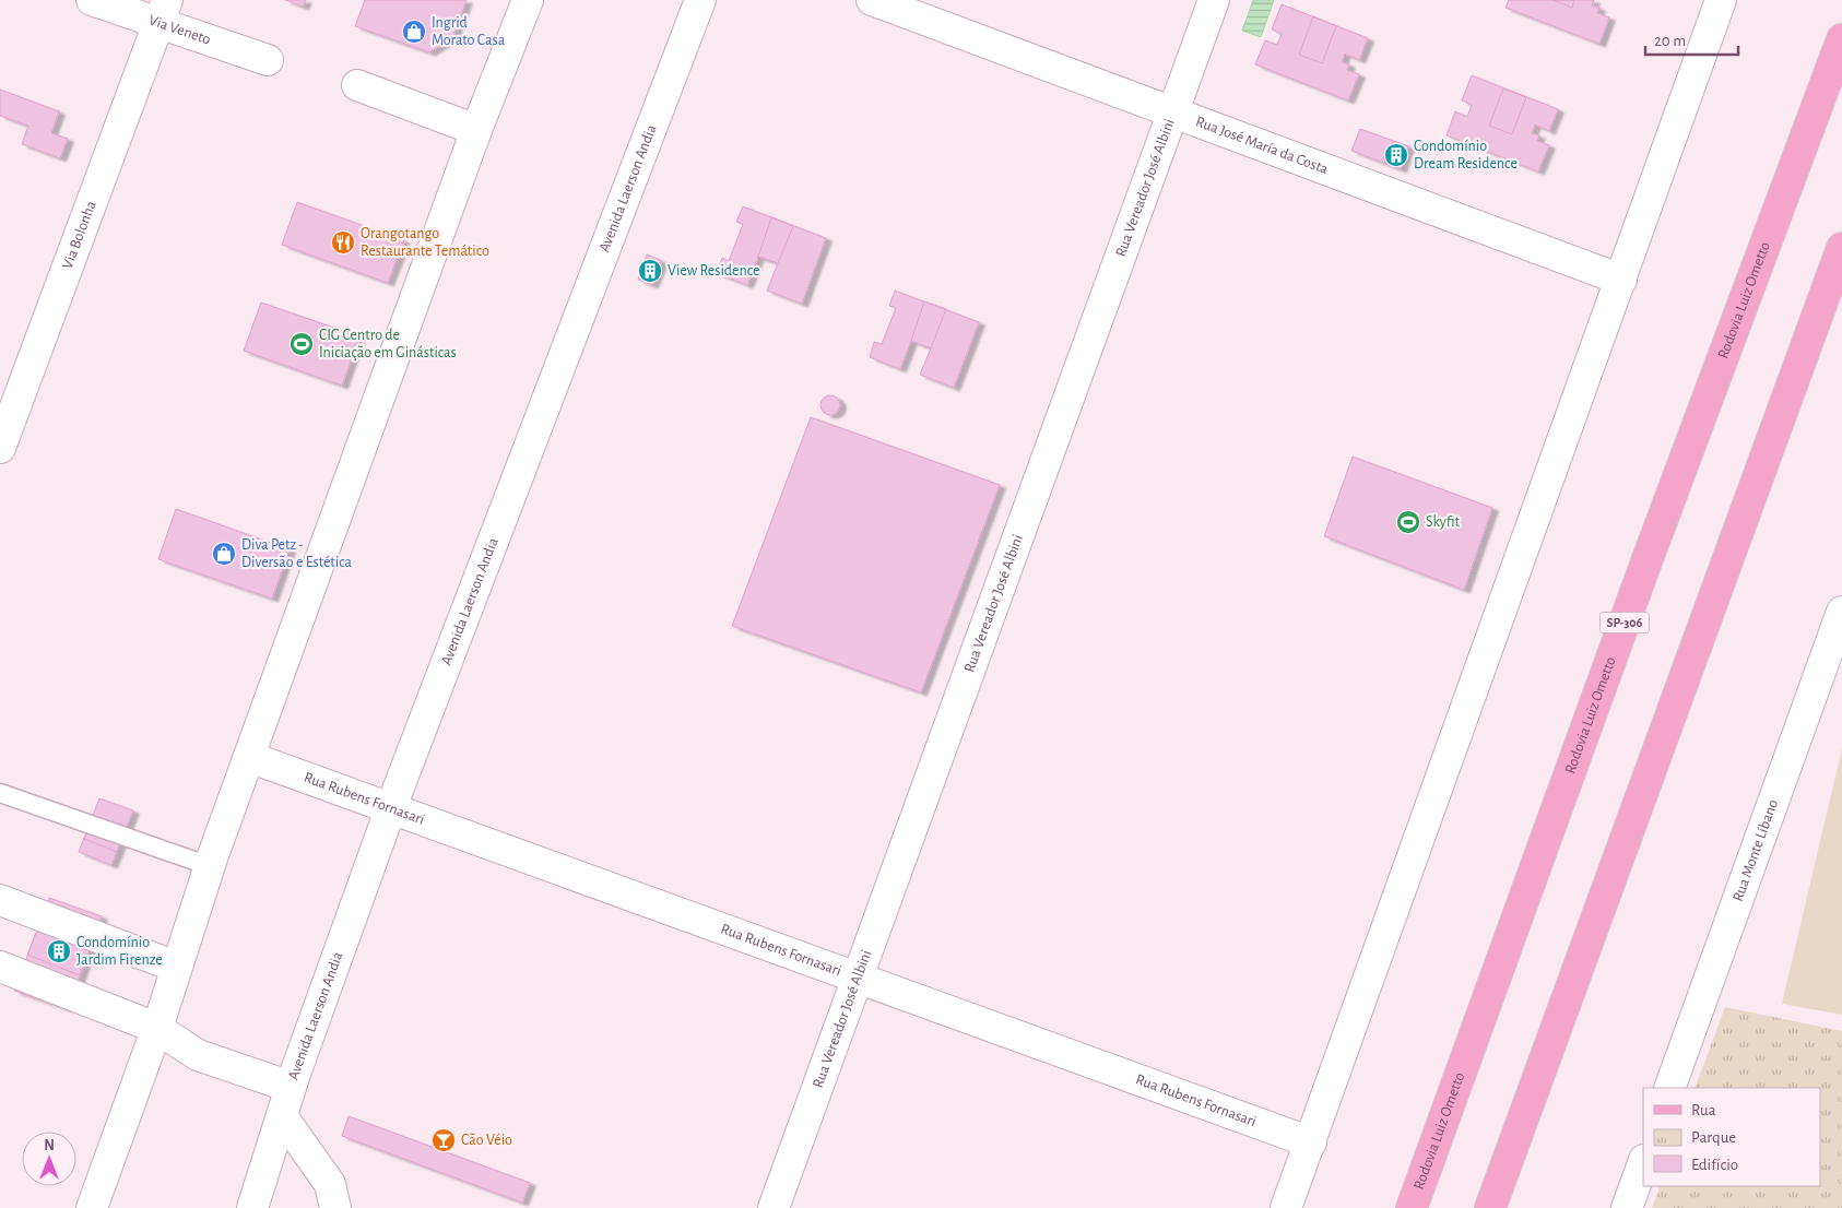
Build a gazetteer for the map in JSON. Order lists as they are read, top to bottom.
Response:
{
  "streets": {
    "main road": ["Rodovia Luiz Ometto", "SP-306"],
    "street": [
      "Via Veneto",
      "Rua José María da Costa",
      "Rua Vereador José Albini",
      "Avenida Laerson Andia",
      "Via Bolonha",
      "Rua Rubens Fornasari",
      "Rua Monte Líbano"
    ]
  },
  "crossings": [
    ["Via Veneto", "Via Bolonha"],
    ["Rua José María da Costa", "Rua Vereador José Albini"],
    ["Rua Vereador José Albini", "Rua Rubens Fornasari"],
    ["Avenida Laerson Andia", "Rua Rubens Fornasari"]
  ],
  "places": {
    "shop": ["Ingrid Morato Casa", "Diva Petz - Diversão e Estética"],
    "building": ["Condomínio Dream Residence", "View Residence", "Condomínio Jardim Firenze"],
    "restaurant": ["Orangotango Restaurante Temático"],
    "sports": ["CIG Centro de Iniciação em Ginásticas", "Skyfit"],
    "bar": ["Cão Véio"]
  },
  "legend": ["Rua", "Parque", "Edifício"],
  "scale_bar": "20 m",
  "north": "top"
}
